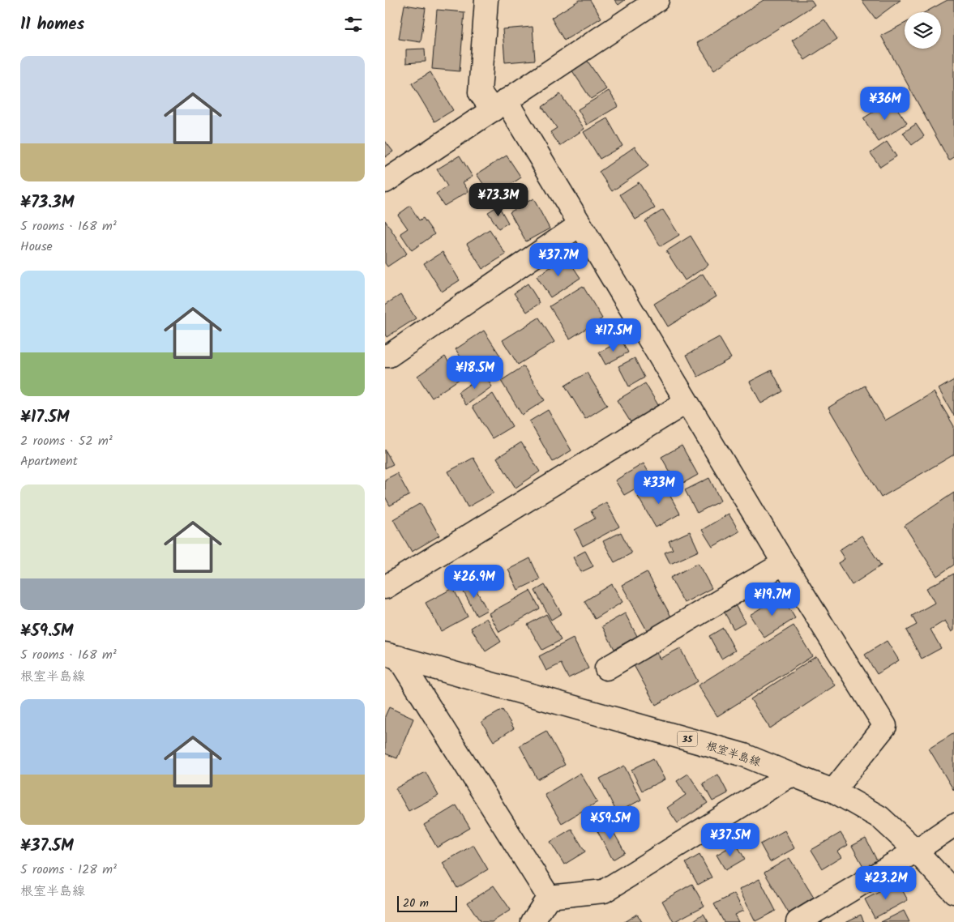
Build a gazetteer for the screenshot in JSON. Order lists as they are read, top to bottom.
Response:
{
  "streets": {
    "street": ["35", "根室半島線"]
  },
  "scale_bar": "20 m",
  "page": {
    "heading": "11 homes",
    "list": [
      {
        "name": "¥73.3M",
        "note": "5 rooms · 168 m² · House"
      },
      {
        "name": "¥17.5M",
        "note": "2 rooms · 52 m² · Apartment"
      },
      {
        "name": "¥59.5M",
        "note": "5 rooms · 168 m² · 根室半島線"
      },
      {
        "name": "¥37.5M",
        "note": "5 rooms · 128 m² · 根室半島線"
      }
    ],
    "price": [
      "¥36M",
      "¥73.3M",
      "¥37.7M",
      "¥17.5M",
      "¥18.5M",
      "¥33M",
      "¥26.9M",
      "¥19.7M",
      "¥59.5M",
      "¥37.5M",
      "¥23.2M"
    ],
    "scale": "20 m"
  }
}
